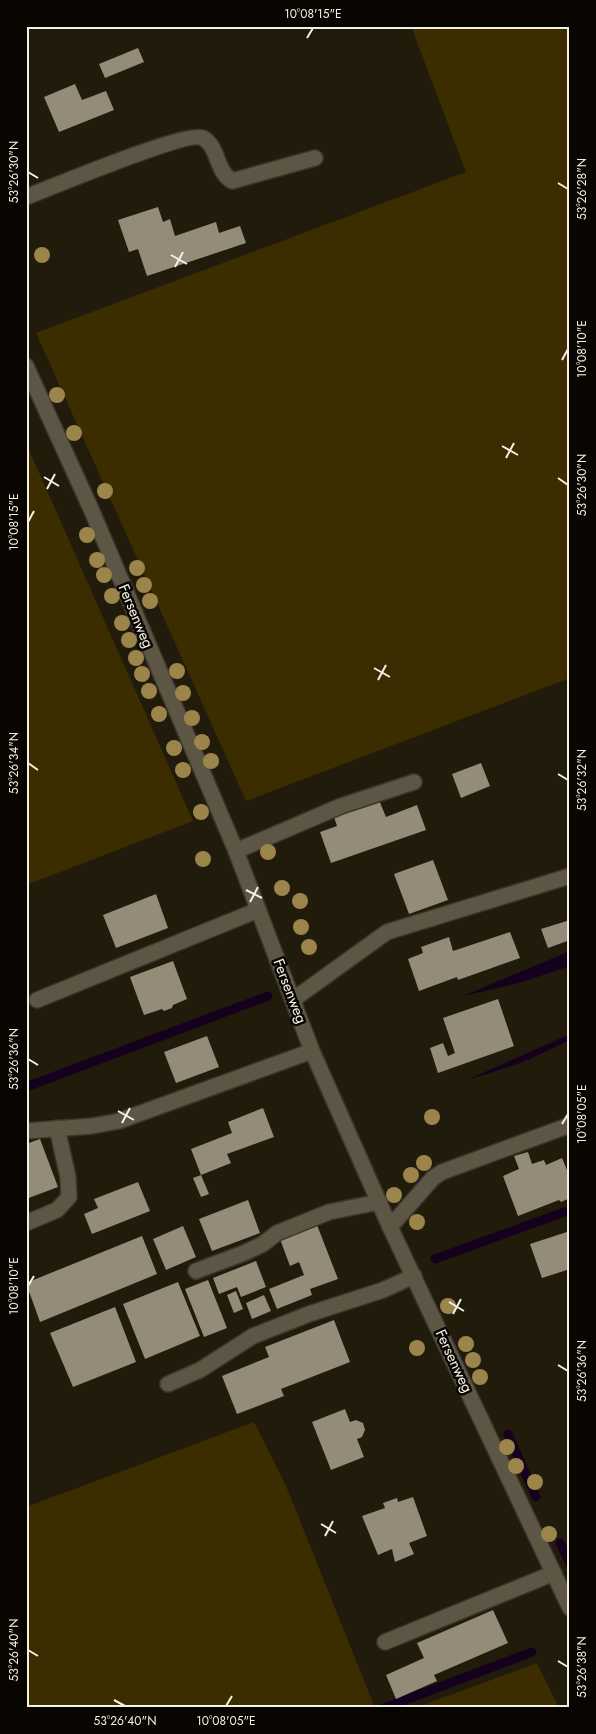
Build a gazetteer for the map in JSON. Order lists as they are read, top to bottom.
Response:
{
  "streets": {
    "street": ["Fersenweg"]
  },
  "coordinates": [
    "10°08'15\"E",
    "53°26'30\"N",
    "53°26'28\"N",
    "10°08'10\"E",
    "53°26'34\"N",
    "53°26'32\"N",
    "53°26'36\"N",
    "10°08'05\"E",
    "53°26'40\"N",
    "53°26'38\"N"
  ]
}
